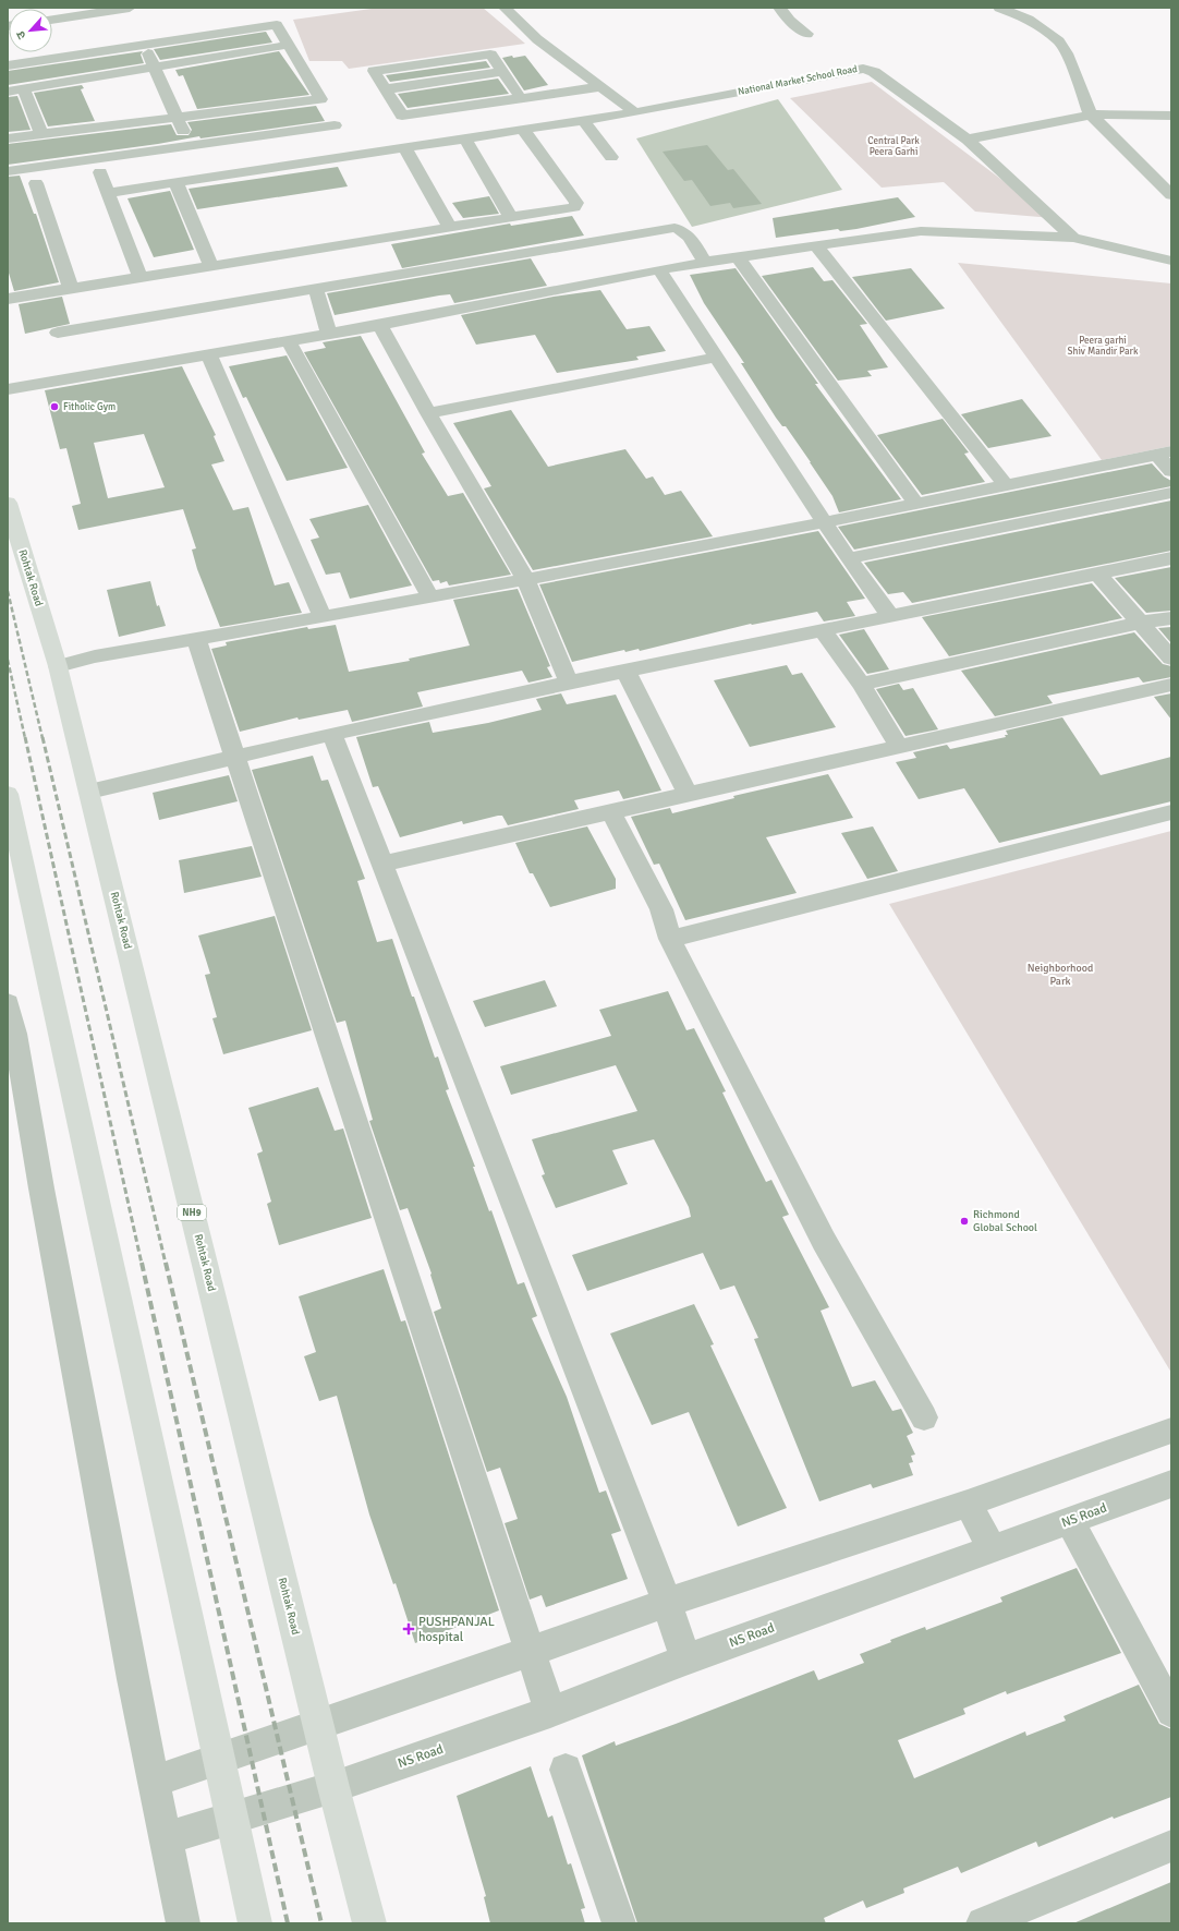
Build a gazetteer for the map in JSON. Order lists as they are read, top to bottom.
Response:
{
  "streets": {
    "highway": ["Rohtak Road", "NH9"],
    "street": ["National Market School Road", "NS Road"]
  },
  "crossings": [
    ["Rohtak Road", "NS Road"]
  ],
  "parks": ["Central Park Peera Garhi", "Peera garhi Shiv Mandir Park", "Neighborhood Park"],
  "places": {
    "other": ["Fitholic Gym", "Richmond Global School"],
    "health": ["PUSHPANJAL hospital"]
  },
  "north": "bottom left"
}
